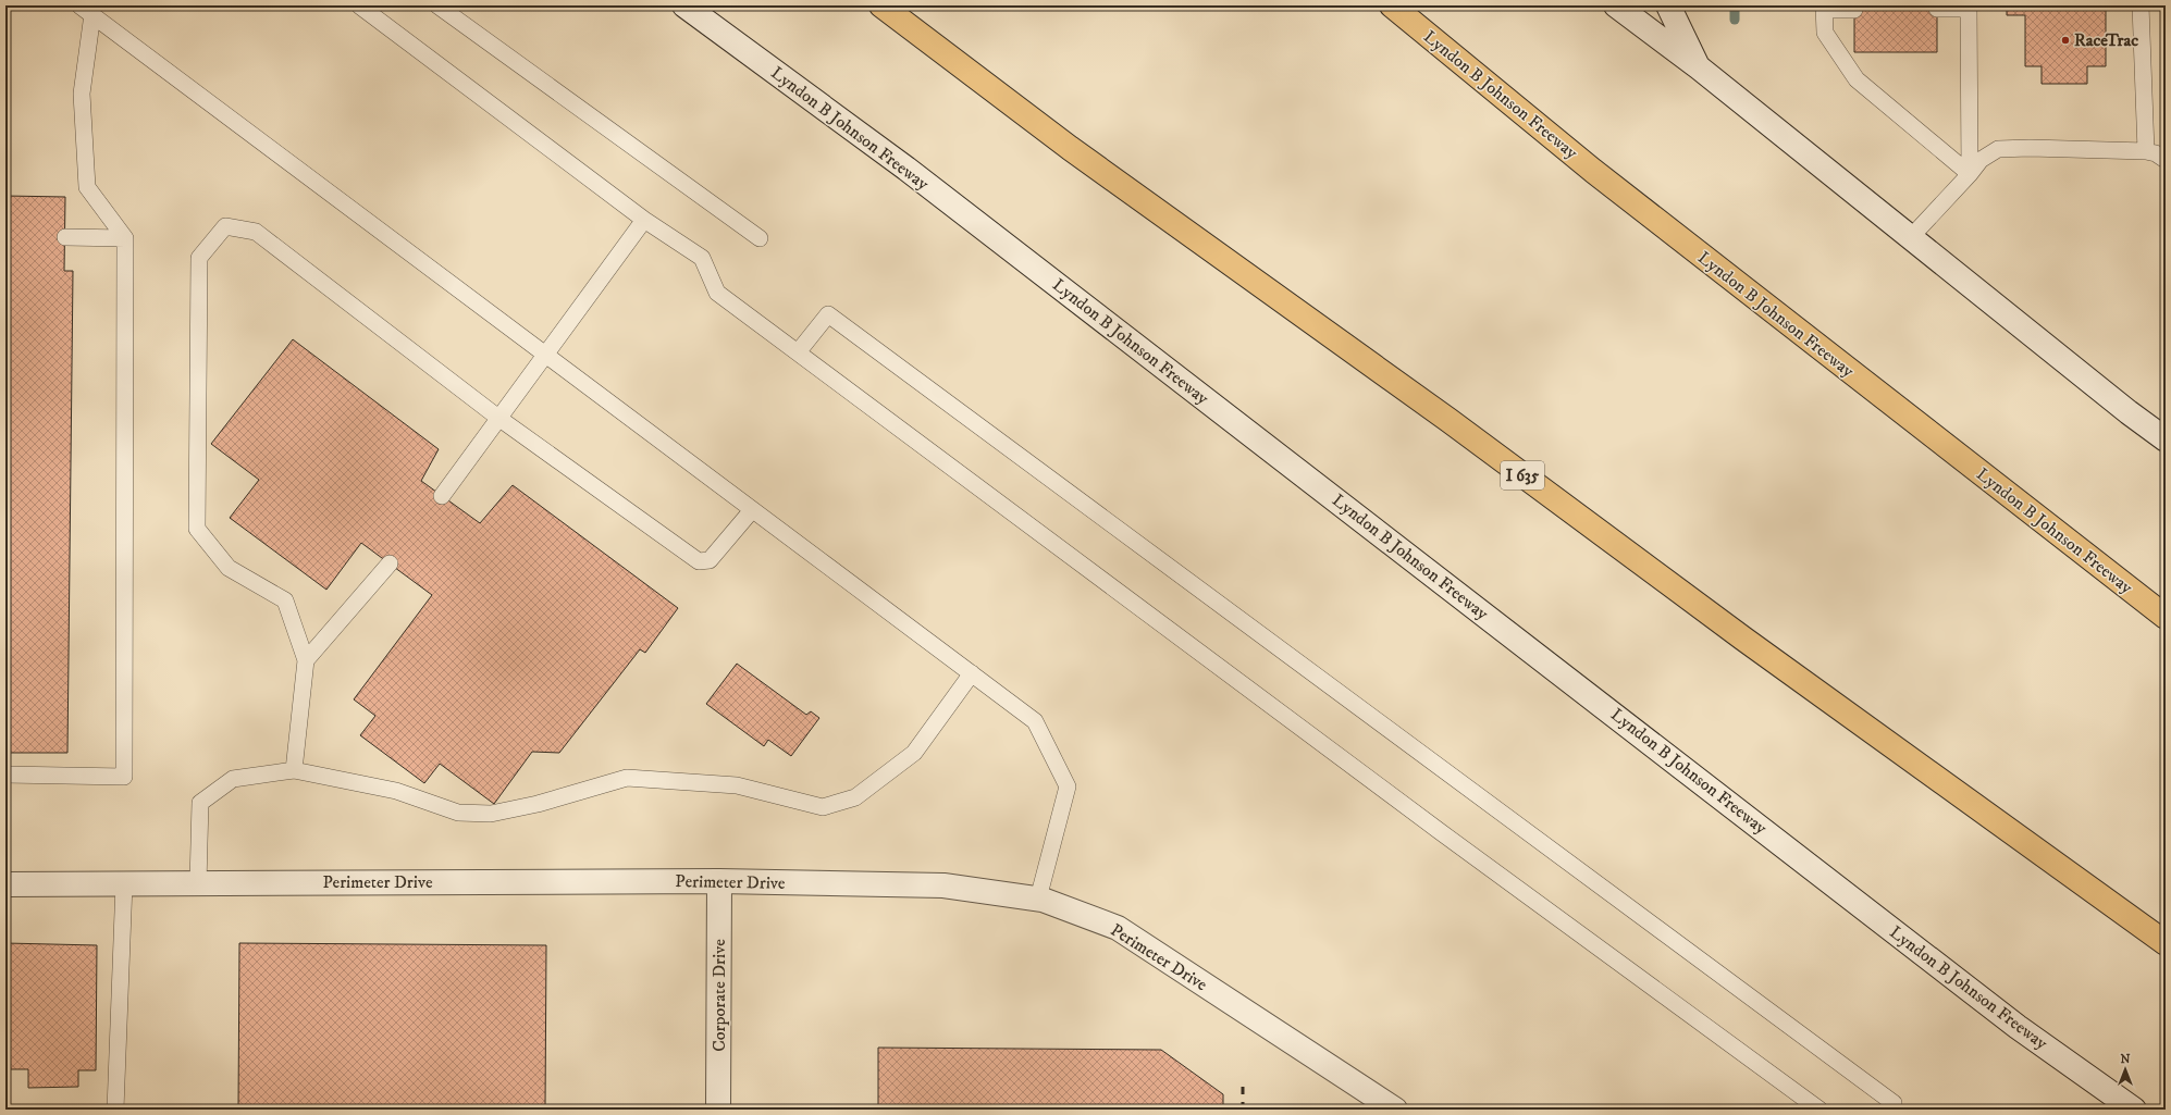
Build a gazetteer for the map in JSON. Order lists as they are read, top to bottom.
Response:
{
  "streets": {
    "highway": ["Lyndon B Johnson Freeway", "I 635"],
    "main road": ["Perimeter Drive", "Corporate Drive"]
  },
  "crossings": [
    ["Perimeter Drive", "Corporate Drive"]
  ],
  "places": ["RaceTrac"],
  "north": "top"
}
